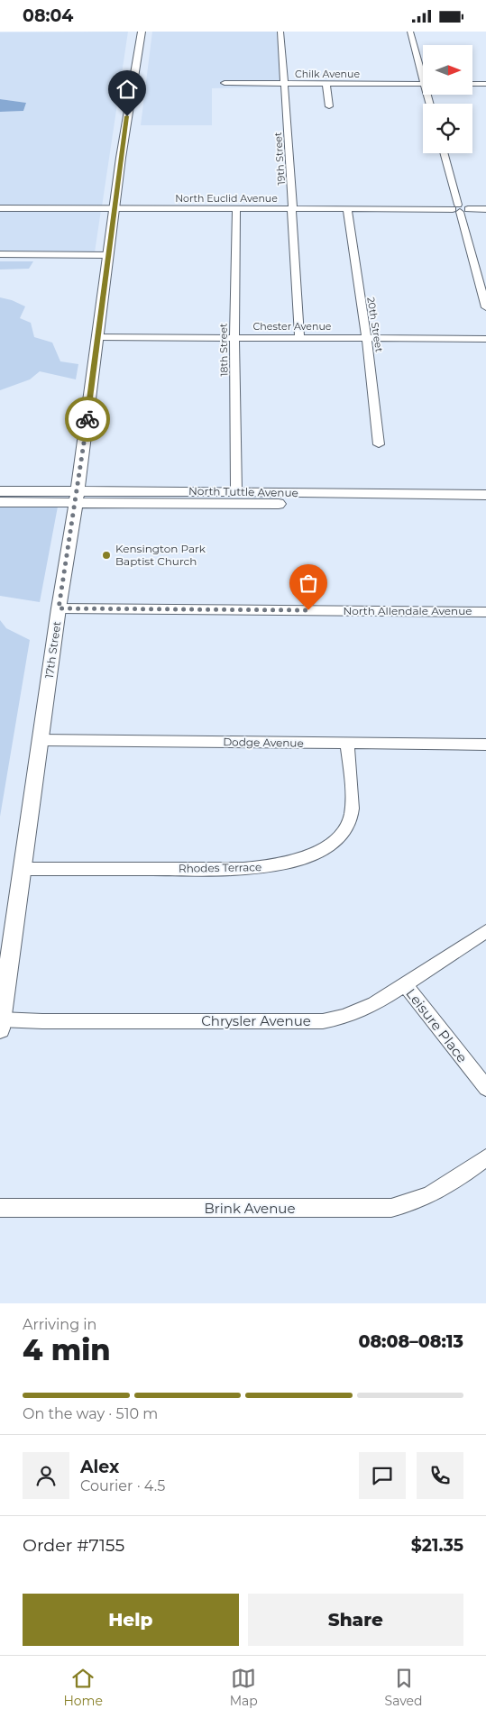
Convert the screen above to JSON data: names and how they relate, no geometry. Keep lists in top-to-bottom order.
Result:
{
  "streets": {
    "main road": ["North Tuttle Avenue", "17th Street"],
    "street": [
      "Chilk Avenue",
      "19th Street",
      "North Euclid Avenue",
      "20th Street",
      "Chester Avenue",
      "18th Street",
      "North Allendale Avenue",
      "Dodge Avenue",
      "Rhodes Terrace",
      "Chrysler Avenue",
      "Leisure Place",
      "Brink Avenue"
    ]
  },
  "crossings": [
    ["Chilk Avenue", "19th Street"],
    ["19th Street", "North Euclid Avenue"],
    ["19th Street", "Chester Avenue"],
    ["North Euclid Avenue", "20th Street"],
    ["North Euclid Avenue", "18th Street"],
    ["North Euclid Avenue", "17th Street"],
    ["20th Street", "Chester Avenue"],
    ["Chester Avenue", "18th Street"],
    ["Chester Avenue", "17th Street"],
    ["18th Street", "North Tuttle Avenue"],
    ["North Tuttle Avenue", "17th Street"],
    ["North Allendale Avenue", "17th Street"],
    ["17th Street", "Dodge Avenue"],
    ["17th Street", "Rhodes Terrace"],
    ["17th Street", "Chrysler Avenue"],
    ["Dodge Avenue", "Rhodes Terrace"],
    ["Chrysler Avenue", "Leisure Place"]
  ],
  "places": ["Kensington Park Baptist Church"],
  "north": "right",
  "page": {
    "status": "08:04",
    "heading": ["4 min", "Arriving in", "08:08–08:13"],
    "panel": [
      "Alex",
      "Courier · 4.5",
      "Order #7155",
      "$21.35"
    ],
    "bar": "On the way · 510 m",
    "buttons": ["Help", "Share"],
    "tabs": ["Home", "Map", "Saved"]
  }
}
